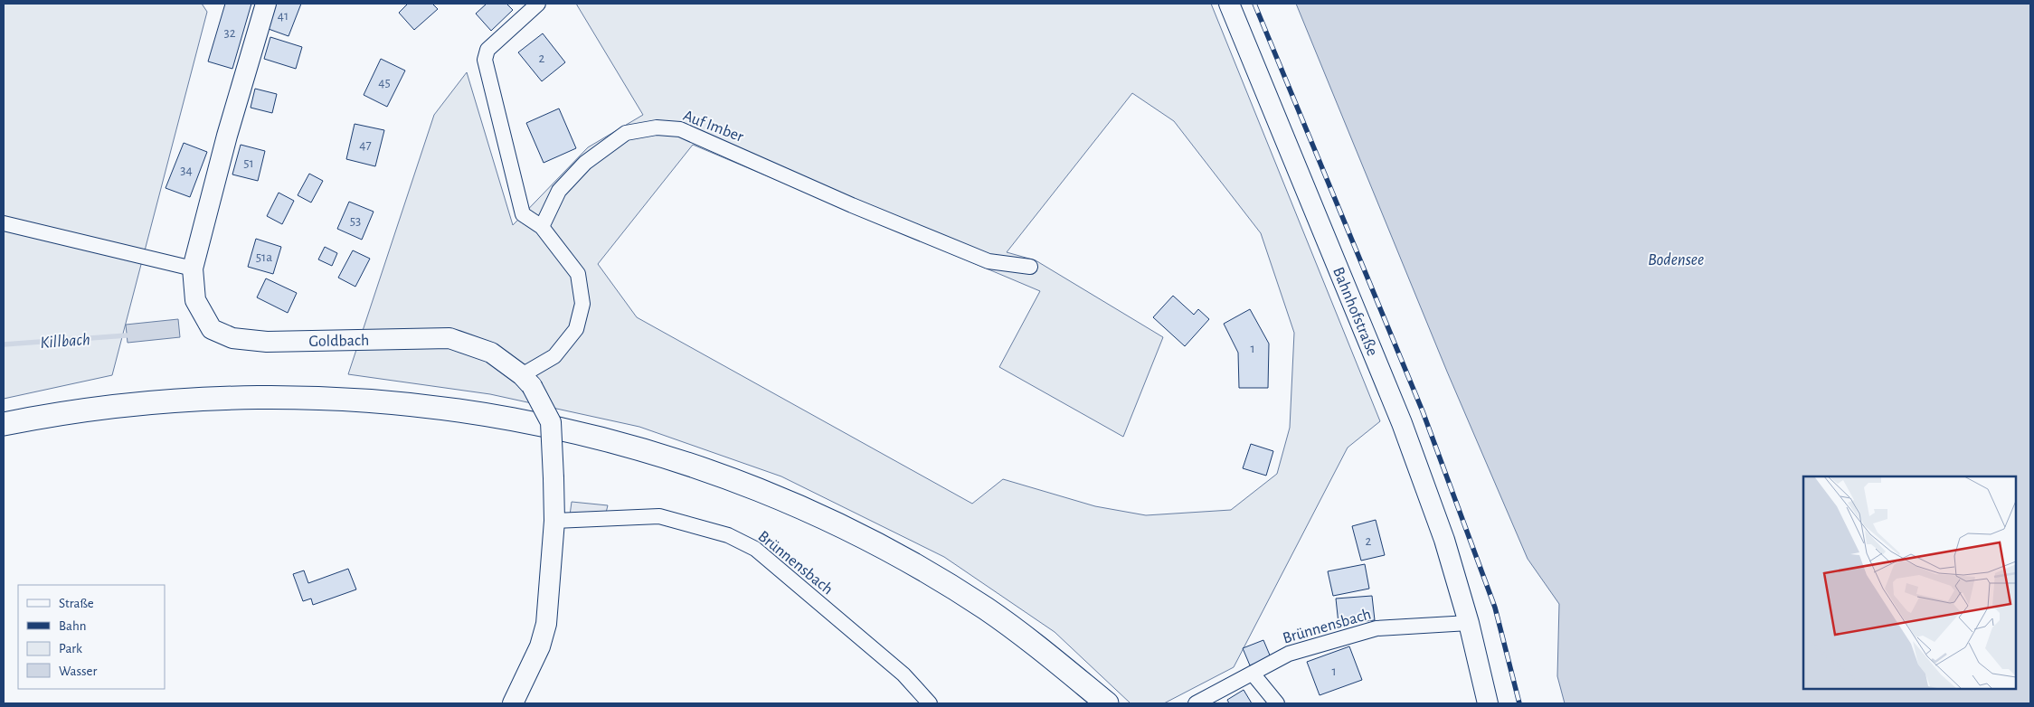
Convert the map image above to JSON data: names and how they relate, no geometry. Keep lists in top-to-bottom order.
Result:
{
  "streets": {
    "street": [
      "Auf Imber",
      "Bahnhofstraße",
      "Goldbach",
      "Brünnensbach"
    ]
  },
  "crossings": [
    ["Bahnhofstraße", "Brünnensbach"]
  ],
  "water": ["Bodensee", "Killbach"],
  "house_numbers": [
    "41",
    "32",
    "2",
    "45",
    "47",
    "51",
    "34",
    "53",
    "51a",
    "1",
    "2",
    "1"
  ],
  "legend": [
    "Straße",
    "Bahn",
    "Park",
    "Wasser"
  ]
}
